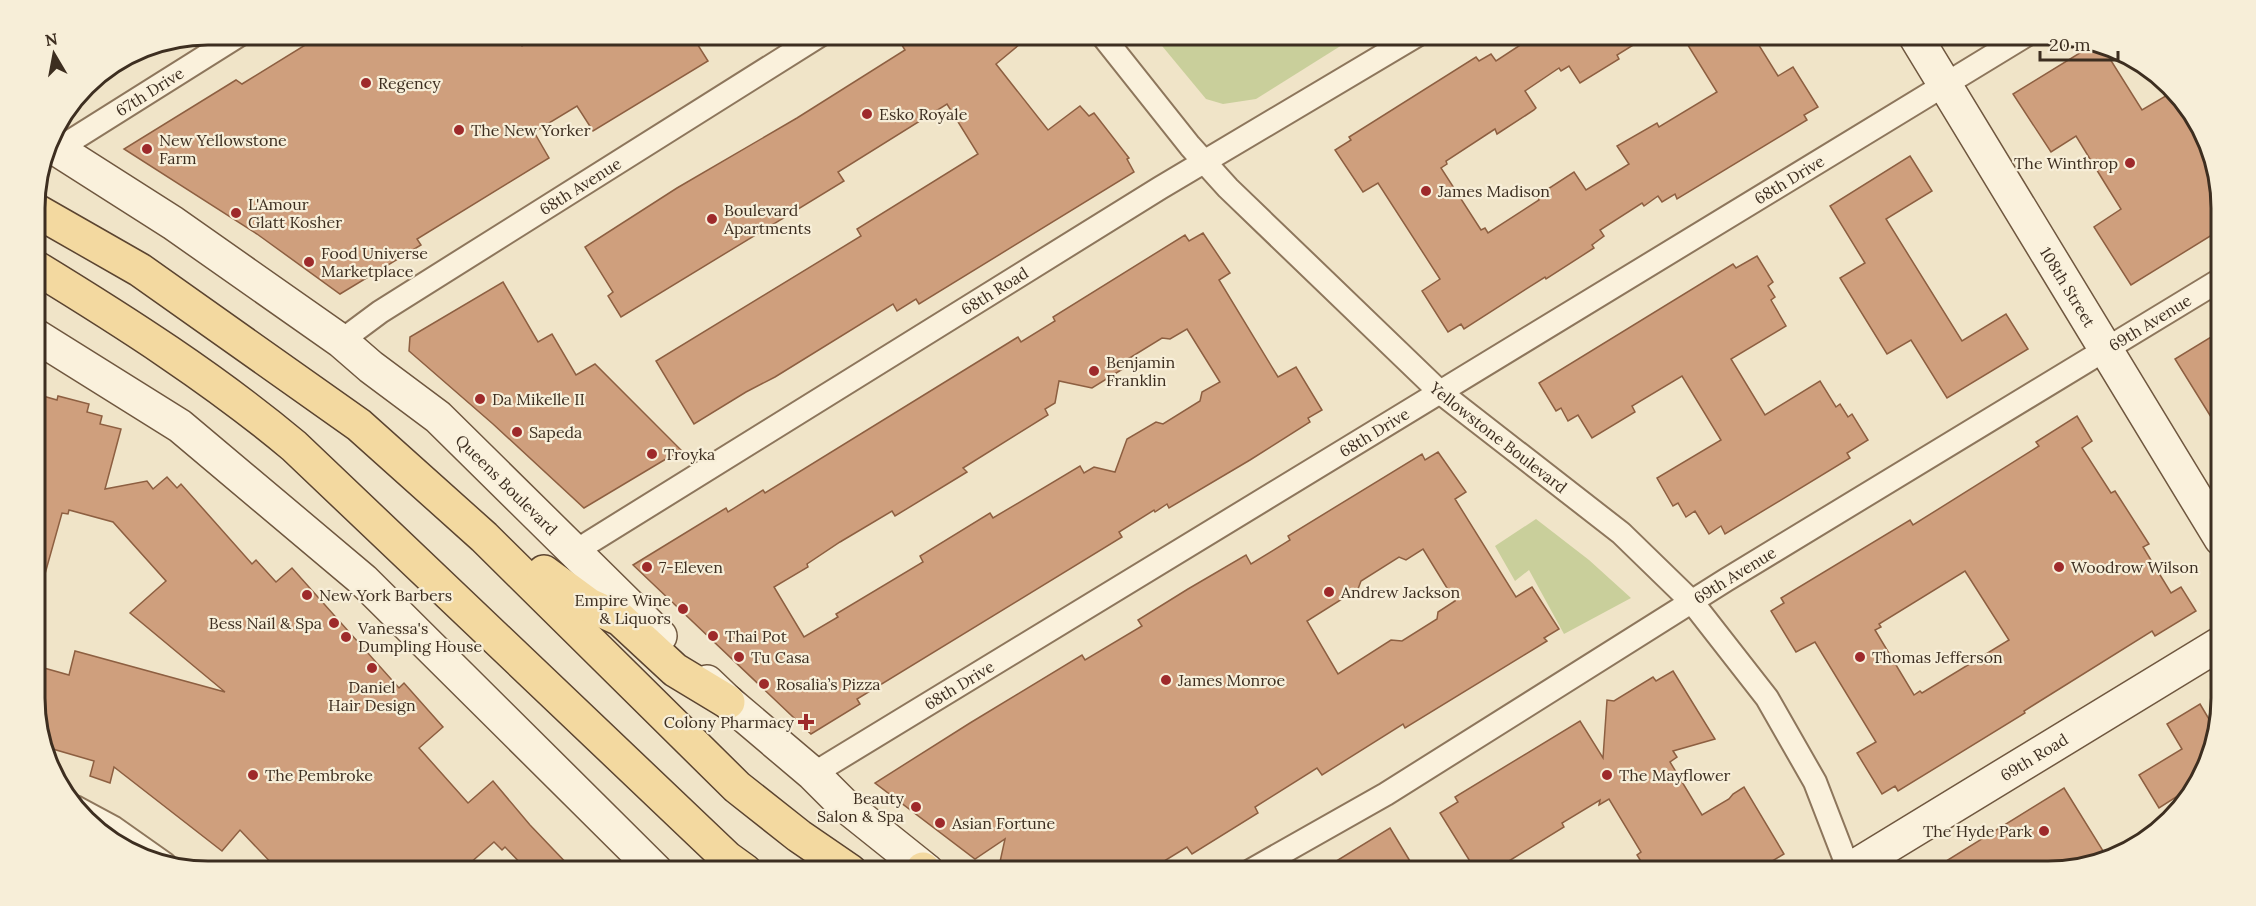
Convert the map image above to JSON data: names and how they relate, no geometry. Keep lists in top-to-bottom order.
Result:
{
  "streets": {
    "street": [
      "67th Drive",
      "68th Drive",
      "68th Avenue",
      "108th Street",
      "68th Road",
      "69th Avenue",
      "Yellowstone Boulevard",
      "Queens Boulevard",
      "69th Road"
    ]
  },
  "crossings": [
    ["68th Drive", "108th Street"],
    ["68th Drive", "Yellowstone Boulevard"],
    ["68th Drive", "Queens Boulevard"],
    ["68th Avenue", "Queens Boulevard"],
    ["108th Street", "69th Avenue"],
    ["68th Road", "Yellowstone Boulevard"],
    ["68th Road", "Queens Boulevard"],
    ["69th Avenue", "Yellowstone Boulevard"]
  ],
  "places": {
    "other": [
      "Regency",
      "Esko Royale",
      "The New Yorker",
      "New Yellowstone Farm",
      "The Winthrop",
      "James Madison",
      "L'Amour Glatt Kosher",
      "Boulevard Apartments",
      "Food Universe Marketplace",
      "Benjamin Franklin",
      "Da Mikelle II",
      "Sapeda",
      "Troyka",
      "7-Eleven",
      "Woodrow Wilson",
      "Andrew Jackson",
      "New York Barbers",
      "Empire Wine & Liquors",
      "Bess Nail & Spa",
      "Thai Pot",
      "Vanessa's Dumpling House",
      "Tu Casa",
      "Thomas Jefferson",
      "Daniel Hair Design",
      "James Monroe",
      "Rosalia’s Pizza",
      "The Pembroke",
      "The Mayflower",
      "Beauty Salon & Spa",
      "Asian Fortune",
      "The Hyde Park"
    ],
    "health": ["Colony Pharmacy"]
  },
  "scale_bar": "20 m",
  "north": "top"
}
